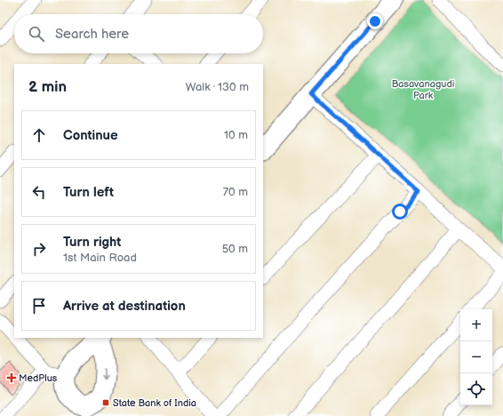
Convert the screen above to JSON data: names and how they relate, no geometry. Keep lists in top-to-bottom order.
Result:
{
  "parks": ["Basavanagudi Park"],
  "places": {
    "health": ["MedPlus"],
    "transit": ["State Bank of India"]
  },
  "page": {
    "search": "Search here",
    "heading": ["2 min", "Walk · 130 m"],
    "list": [
      ["Continue", "10 m"],
      ["Turn left", "70 m"],
      ["Turn right", "1st Main Road", "50 m"],
      "Arrive at destination"
    ],
    "map_buttons": ["+", "−"]
  }
}
